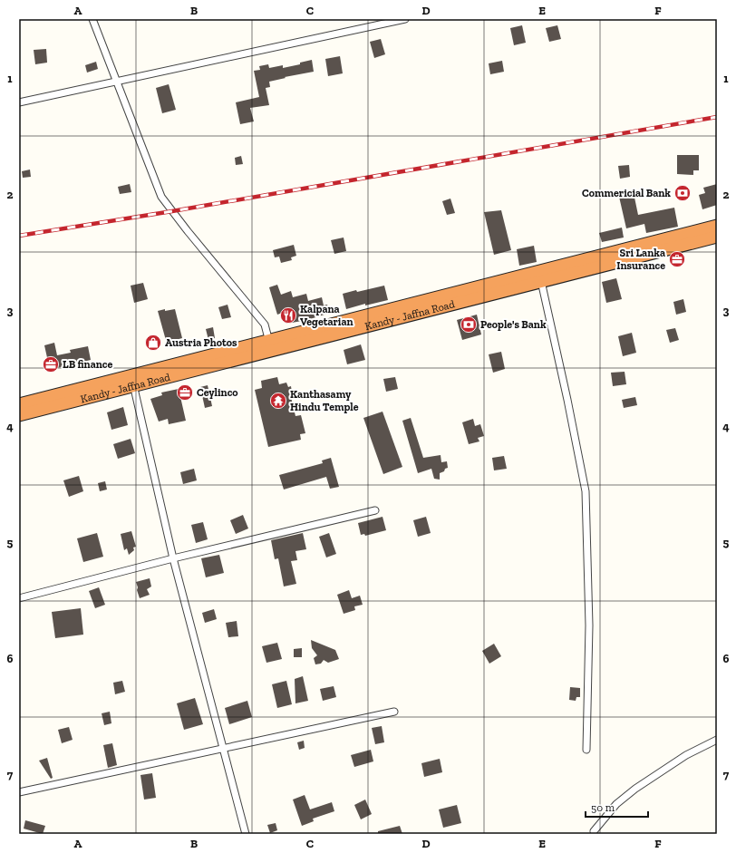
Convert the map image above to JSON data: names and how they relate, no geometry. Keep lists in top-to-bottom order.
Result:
{
  "streets": {
    "highway": ["Kandy - Jaffna Road"]
  },
  "places": {
    "bank": ["Commericial Bank", "People's Bank"],
    "office": ["Sri Lanka Insurance", "LB finance", "Ceylinco"],
    "restaurant": ["Kalpana Vegetarian"],
    "shop": ["Austria Photos"],
    "temple": ["Kanthasamy Hindu Temple"]
  },
  "scale_bar": "50 m",
  "grid": {
    "columns": [
      "A",
      "B",
      "C",
      "D",
      "E",
      "F"
    ],
    "rows": [
      "1",
      "2",
      "3",
      "4",
      "5",
      "6",
      "7"
    ]
  }
}
